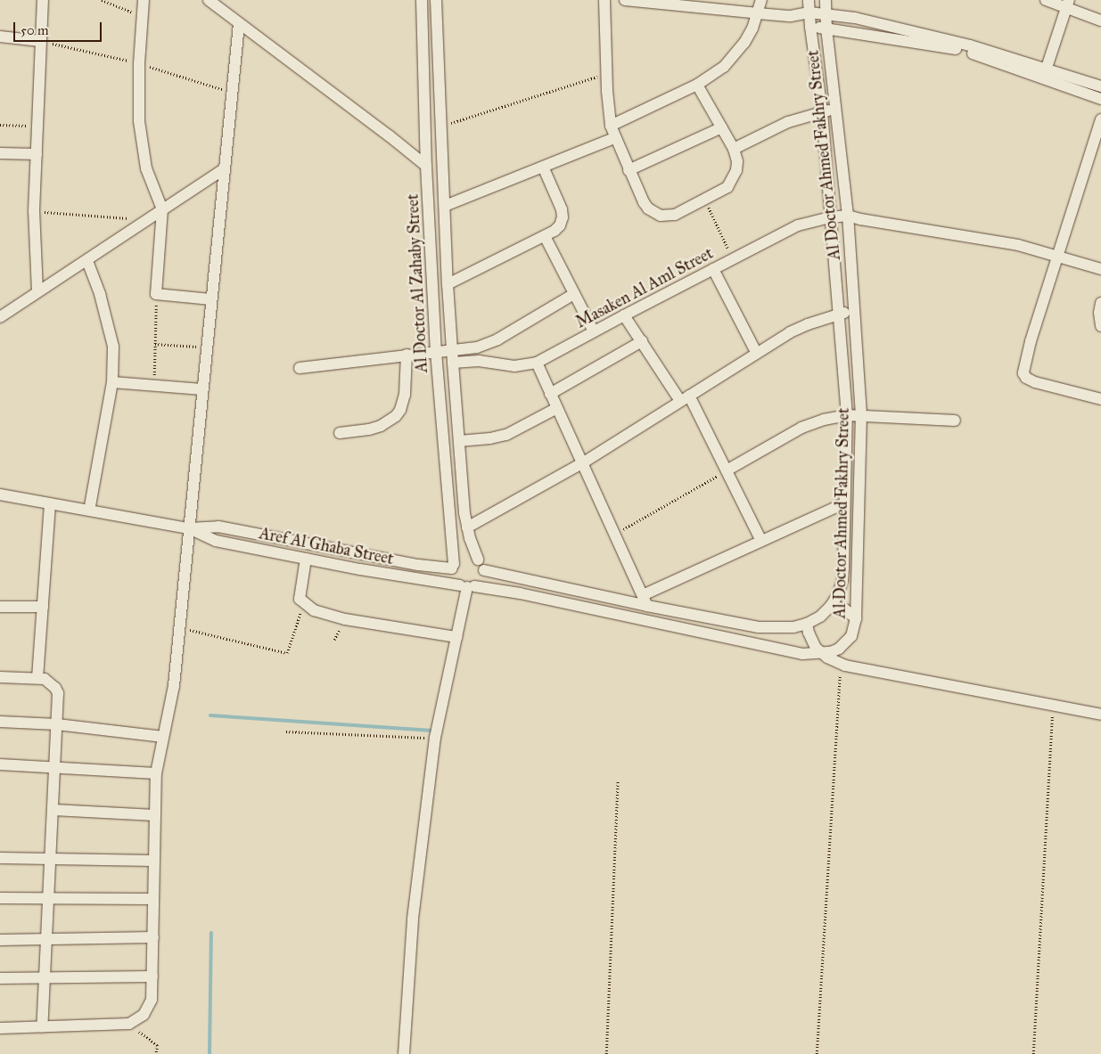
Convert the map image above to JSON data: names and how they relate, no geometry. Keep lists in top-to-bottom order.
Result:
{
  "streets": {
    "street": [
      "Al Doctor Ahmed Fakhry Street",
      "Al Doctor Al Zahaby Street",
      "Masaken Al Aml Street",
      "Aref Al Ghaba Street"
    ]
  },
  "crossings": [
    ["Al Doctor Ahmed Fakhry Street", "Al Doctor Al Zahaby Street"],
    ["Al Doctor Ahmed Fakhry Street", "Masaken Al Aml Street"],
    ["Al Doctor Ahmed Fakhry Street", "Aref Al Ghaba Street"],
    ["Al Doctor Al Zahaby Street", "Masaken Al Aml Street"],
    ["Al Doctor Al Zahaby Street", "Aref Al Ghaba Street"]
  ],
  "scale_bar": "50 m"
}
